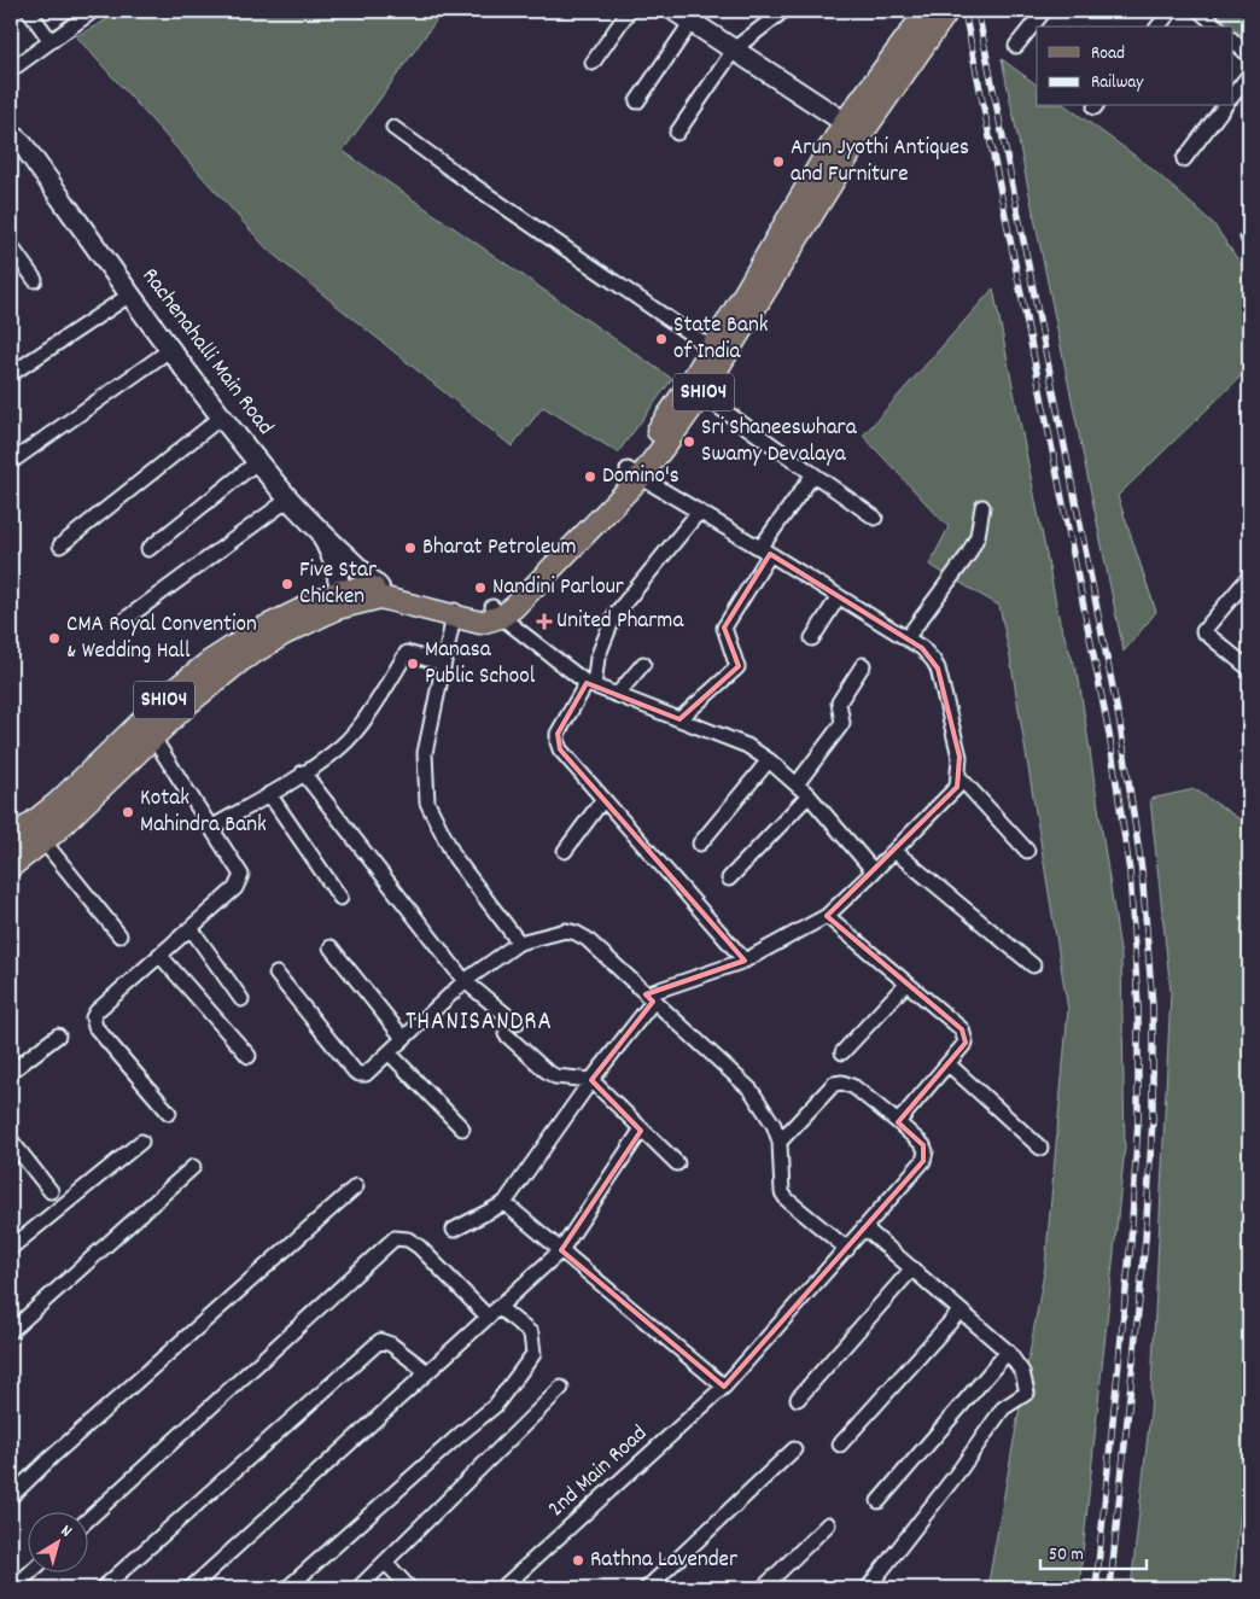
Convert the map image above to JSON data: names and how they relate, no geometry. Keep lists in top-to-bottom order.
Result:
{
  "streets": {
    "main road": ["SH104"],
    "street": ["Rachenahalli Main Road", "2nd Main Road"]
  },
  "crossings": [
    ["Rachenahalli Main Road", "SH104"]
  ],
  "districts": ["THANISANDRA"],
  "places": {
    "other": [
      "Arun Jyothi Antiques and Furniture",
      "State Bank of India",
      "Sri Shaneeswhara Swamy Devalaya",
      "Domino's",
      "Bharat Petroleum",
      "Five Star Chicken",
      "Nandini Parlour",
      "CMA Royal Convention & Wedding Hall",
      "Manasa Public School",
      "Kotak Mahindra Bank",
      "Rathna Lavender"
    ],
    "health": ["United Pharma"]
  },
  "legend": ["Road", "Railway"],
  "scale_bar": "50 m",
  "north": "top right"
}
